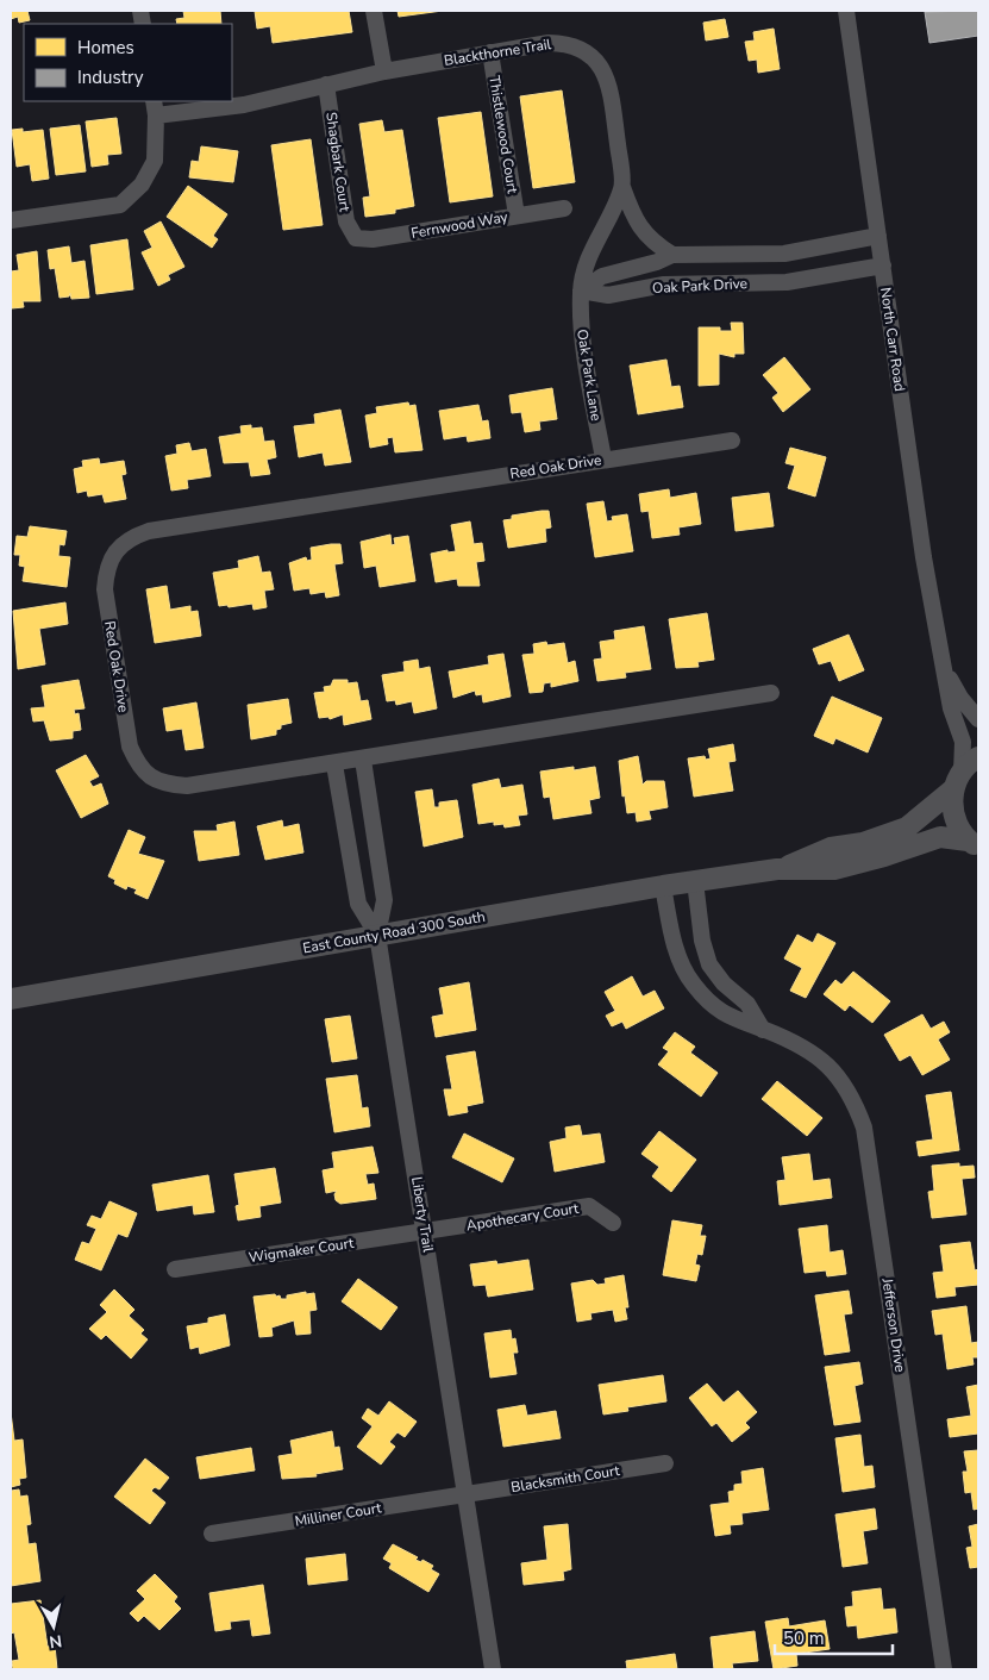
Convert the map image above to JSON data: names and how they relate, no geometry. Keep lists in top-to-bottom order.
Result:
{
  "streets": {
    "street": [
      "Blackthorne Trail",
      "Thistlewood Court",
      "Shagbark Court",
      "Fernwood Way",
      "Oak Park Drive",
      "North Carr Road",
      "Oak Park Lane",
      "Red Oak Drive",
      "East County Road 300 South",
      "Liberty Trail",
      "Apothecary Court",
      "Wigmaker Court",
      "Jefferson Drive",
      "Blacksmith Court",
      "Milliner Court"
    ]
  },
  "crossings": [
    ["Blackthorne Trail", "Thistlewood Court"],
    ["Blackthorne Trail", "Shagbark Court"],
    ["Thistlewood Court", "Fernwood Way"],
    ["Shagbark Court", "Fernwood Way"],
    ["Oak Park Drive", "North Carr Road"],
    ["Oak Park Drive", "Oak Park Lane"],
    ["North Carr Road", "East County Road 300 South"],
    ["Oak Park Lane", "Red Oak Drive"],
    ["Red Oak Drive", "Liberty Trail"],
    ["East County Road 300 South", "Liberty Trail"],
    ["East County Road 300 South", "Jefferson Drive"],
    ["Liberty Trail", "Apothecary Court"],
    ["Liberty Trail", "Wigmaker Court"],
    ["Liberty Trail", "Blacksmith Court"],
    ["Liberty Trail", "Milliner Court"],
    ["Apothecary Court", "Wigmaker Court"],
    ["Blacksmith Court", "Milliner Court"]
  ],
  "legend": ["Homes", "Industry"],
  "scale_bar": "50 m",
  "north": "bottom"
}
